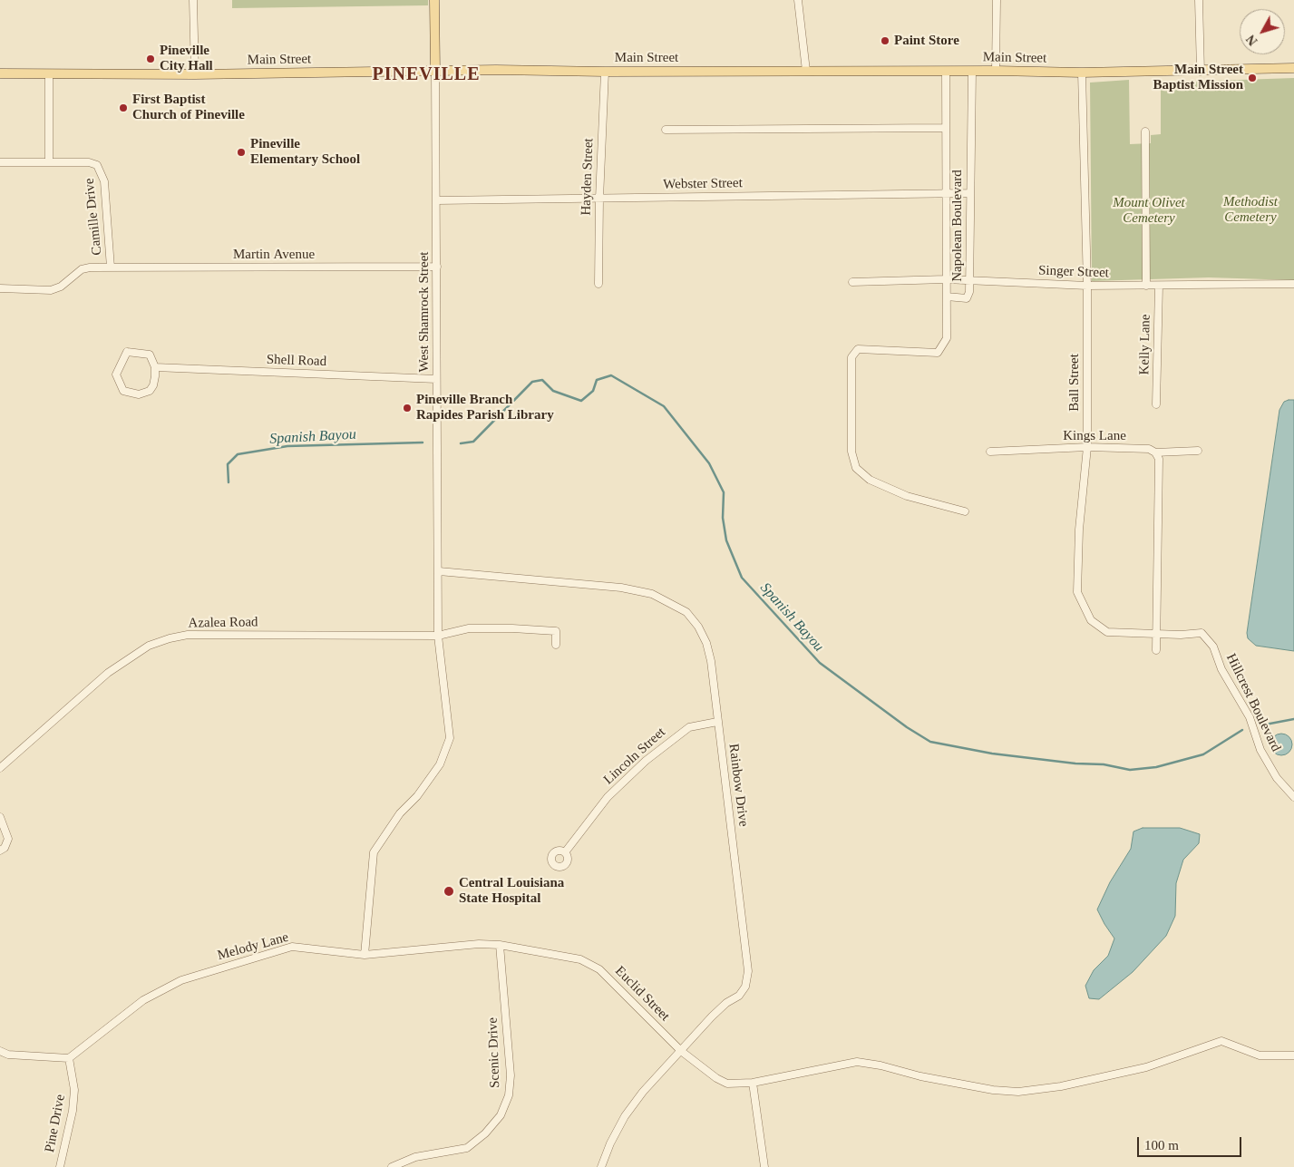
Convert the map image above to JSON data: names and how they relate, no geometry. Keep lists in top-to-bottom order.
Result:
{
  "streets": {
    "main road": ["Main Street"],
    "street": [
      "Hayden Street",
      "Webster Street",
      "Camille Drive",
      "Napolean Boulevard",
      "Martin Avenue",
      "Singer Street",
      "West Shamrock Street",
      "Kelly Lane",
      "Shell Road",
      "Ball Street",
      "Kings Lane",
      "Azalea Road",
      "Hillcrest Boulevard",
      "Lincoln Street",
      "Rainbow Drive",
      "Melody Lane",
      "Euclid Street",
      "Scenic Drive",
      "Pine Drive"
    ]
  },
  "crossings": [
    ["Main Street", "Hayden Street"],
    ["Main Street", "Napolean Boulevard"],
    ["Main Street", "West Shamrock Street"],
    ["Main Street", "Ball Street"],
    ["Hayden Street", "Webster Street"],
    ["Webster Street", "Napolean Boulevard"],
    ["Webster Street", "West Shamrock Street"],
    ["Camille Drive", "Martin Avenue"],
    ["Napolean Boulevard", "Singer Street"],
    ["Martin Avenue", "West Shamrock Street"],
    ["Singer Street", "Kelly Lane"],
    ["Singer Street", "Ball Street"],
    ["West Shamrock Street", "Shell Road"],
    ["West Shamrock Street", "Azalea Road"],
    ["West Shamrock Street", "Rainbow Drive"],
    ["West Shamrock Street", "Melody Lane"],
    ["Ball Street", "Kings Lane"],
    ["Ball Street", "Hillcrest Boulevard"],
    ["Lincoln Street", "Rainbow Drive"],
    ["Rainbow Drive", "Euclid Street"],
    ["Melody Lane", "Euclid Street"],
    ["Melody Lane", "Scenic Drive"],
    ["Melody Lane", "Pine Drive"],
    ["Euclid Street", "Scenic Drive"]
  ],
  "districts": ["PINEVILLE"],
  "water": ["Spanish Bayou"],
  "parks": ["Methodist Cemetery", "Mount Olivet Cemetery"],
  "places": [
    "Paint Store",
    "Pineville City Hall",
    "Main Street Baptist Mission",
    "First Baptist Church of Pineville",
    "Pineville Elementary School",
    "Pineville Branch Rapides Parish Library",
    "Central Louisiana State Hospital"
  ],
  "scale_bar": "100 m",
  "north": "bottom left"
}
